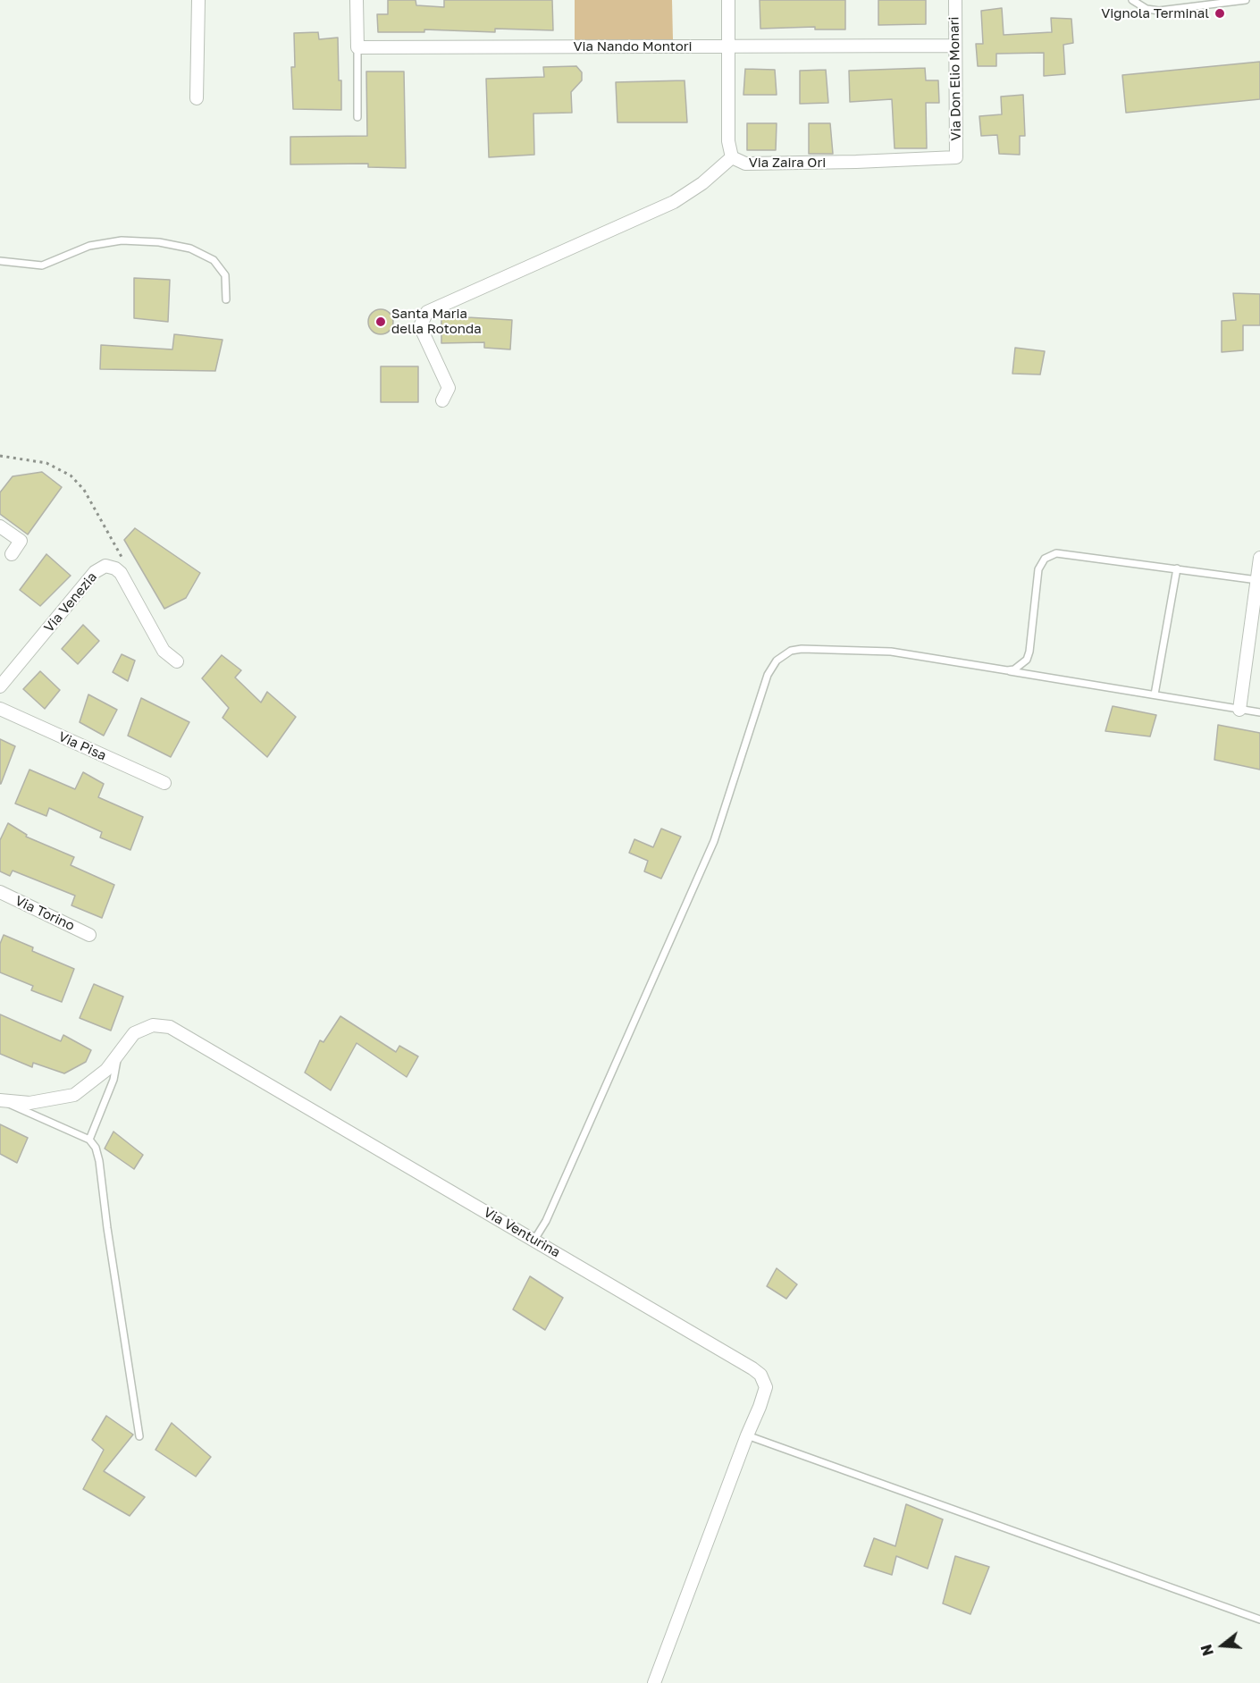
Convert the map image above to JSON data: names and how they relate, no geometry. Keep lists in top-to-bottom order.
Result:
{
  "streets": {
    "street": [
      "Via Nando Montori",
      "Via Don Elio Monari",
      "Via Zaira Ori",
      "Via Venezia",
      "Via Pisa",
      "Via Torino",
      "Via Venturina"
    ]
  },
  "crossings": [
    ["Via Nando Montori", "Via Don Elio Monari"],
    ["Via Nando Montori", "Via Zaira Ori"],
    ["Via Don Elio Monari", "Via Zaira Ori"]
  ],
  "places": ["Vignola Terminal", "Santa Maria della Rotonda"],
  "north": "left"
}
